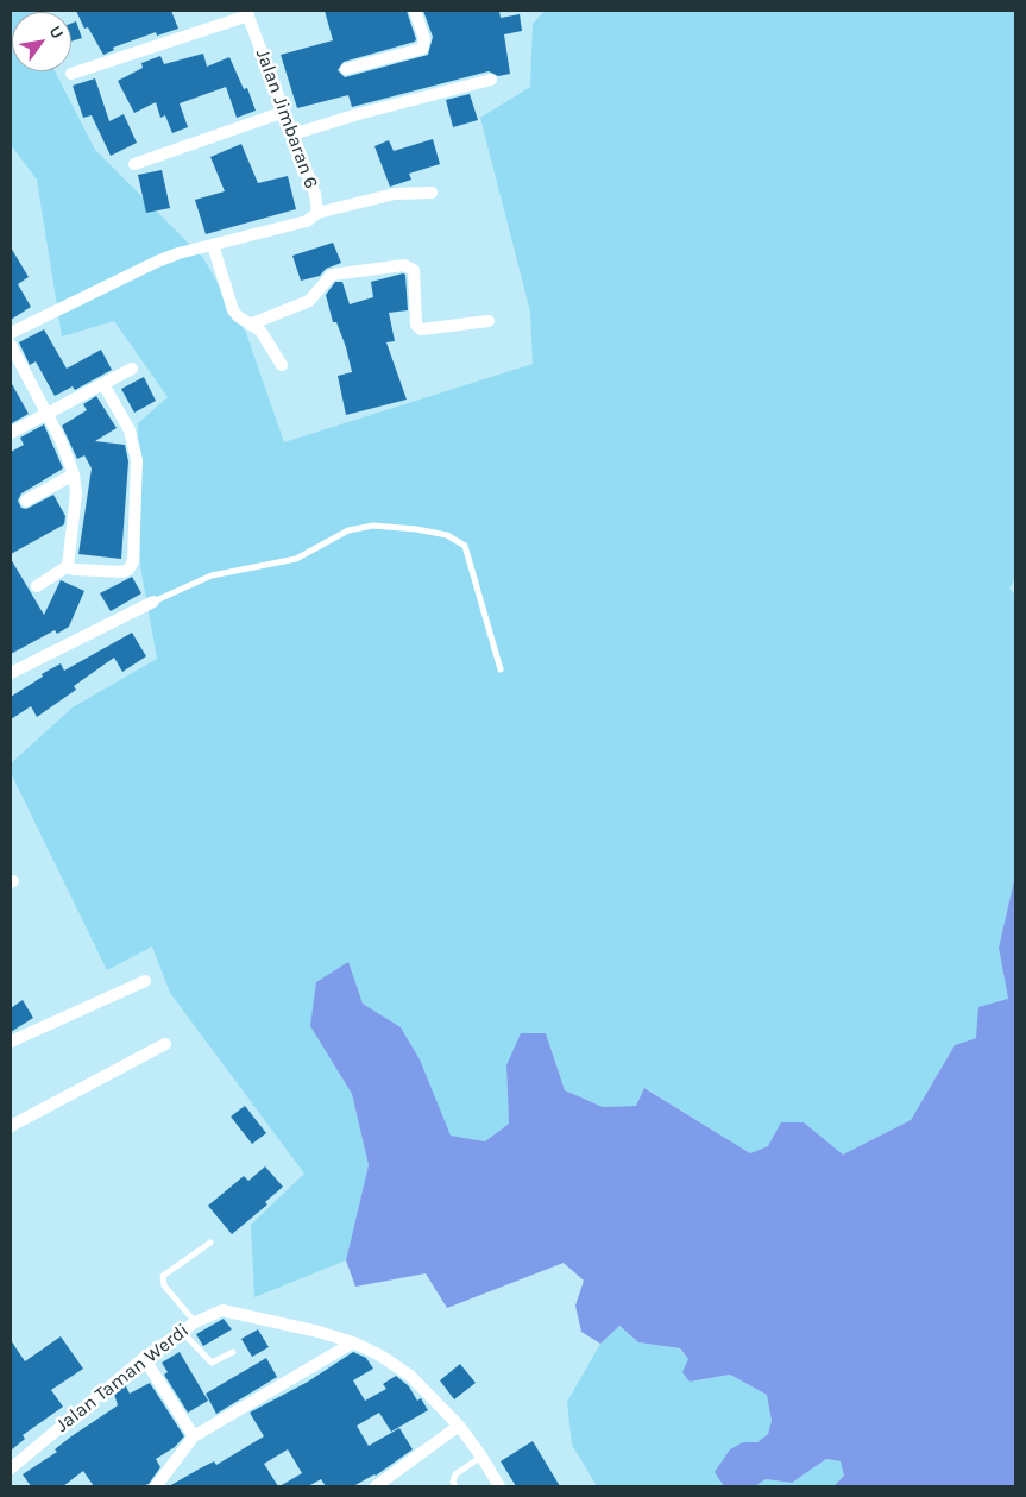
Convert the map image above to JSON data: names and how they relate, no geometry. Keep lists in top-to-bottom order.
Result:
{
  "streets": {
    "street": ["Jalan Jimbaran 6", "Jalan Taman Werdi"]
  },
  "north": "top right"
}
